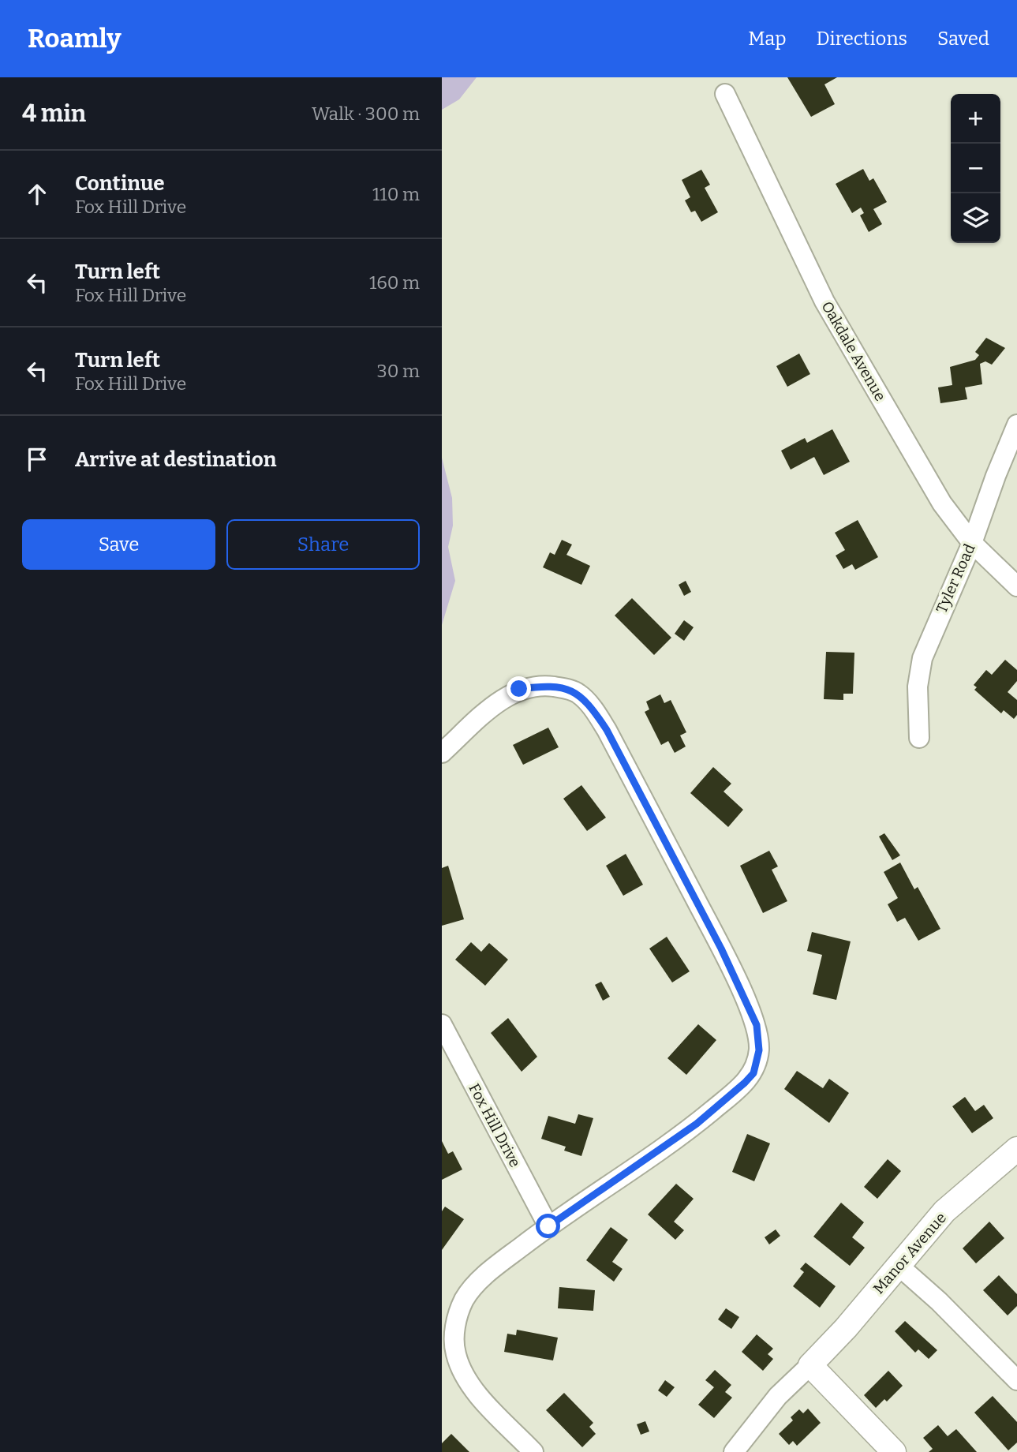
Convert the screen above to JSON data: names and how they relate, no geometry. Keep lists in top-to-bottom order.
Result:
{
  "streets": {
    "street": [
      "Oakdale Avenue",
      "Tyler Road",
      "Fox Hill Drive",
      "Manor Avenue"
    ]
  },
  "crossings": [
    ["Oakdale Avenue", "Tyler Road"]
  ],
  "page": {
    "header": "Roamly",
    "nav": ["Map", "Directions", "Saved"],
    "heading": ["4 min", "Walk · 300 m"],
    "map_buttons": ["+", "−"],
    "list": [
      ["Continue", "Fox Hill Drive", "110 m"],
      ["Turn left", "Fox Hill Drive", "160 m"],
      ["Turn left", "Fox Hill Drive", "30 m"],
      "Arrive at destination"
    ],
    "buttons": ["Save", "Share"]
  }
}
